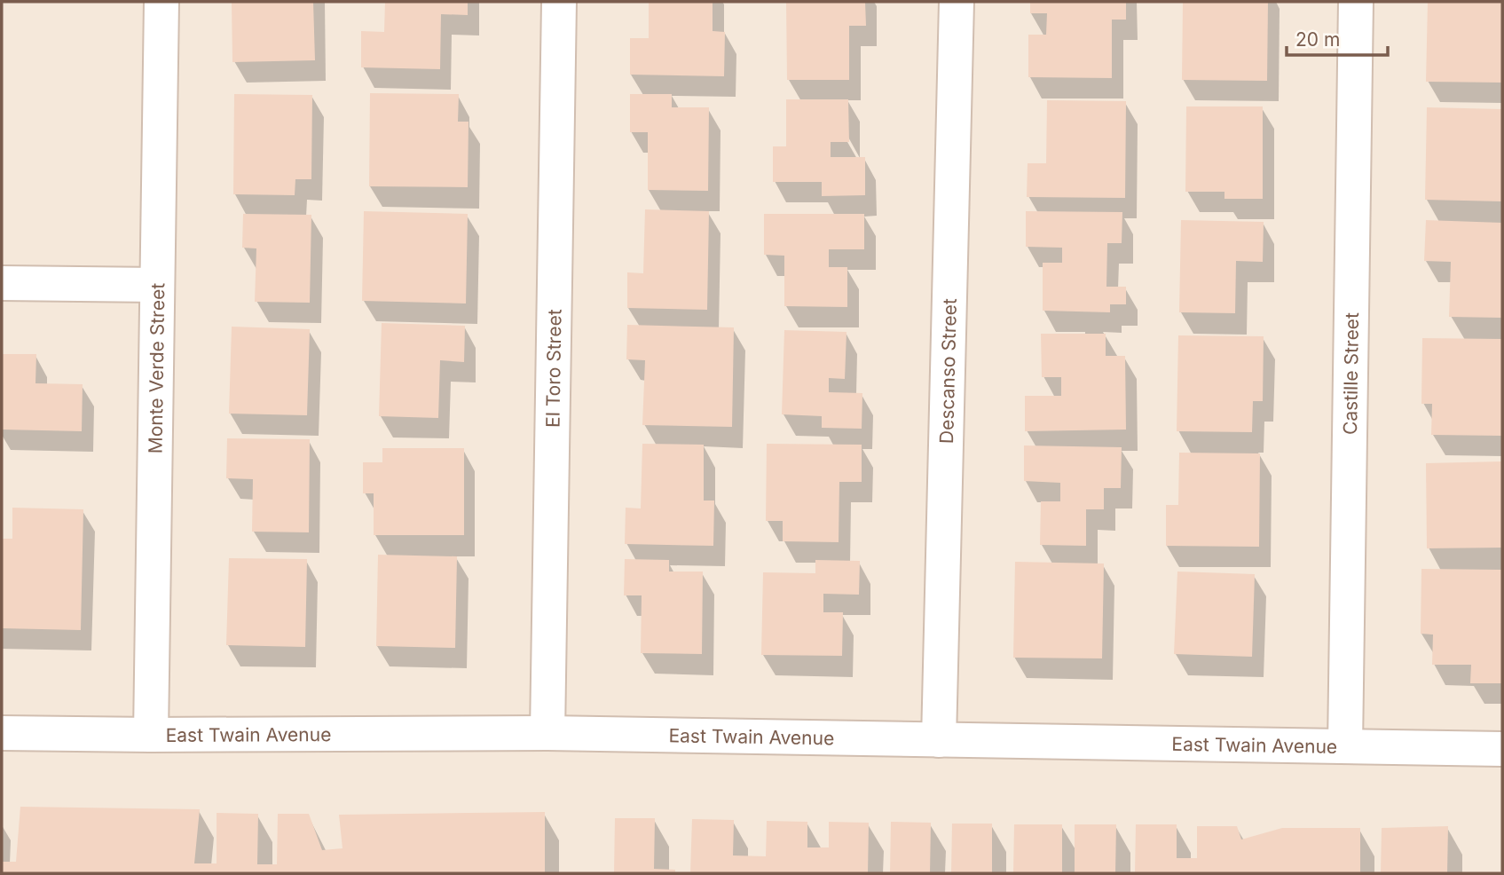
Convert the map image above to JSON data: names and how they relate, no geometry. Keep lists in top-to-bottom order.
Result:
{
  "streets": {
    "street": [
      "El Toro Street",
      "Monte Verde Street",
      "Descanso Street",
      "Castille Street",
      "East Twain Avenue"
    ]
  },
  "crossings": [
    ["El Toro Street", "East Twain Avenue"],
    ["Monte Verde Street", "East Twain Avenue"],
    ["Descanso Street", "East Twain Avenue"],
    ["Castille Street", "East Twain Avenue"]
  ],
  "scale_bar": "20 m"
}
